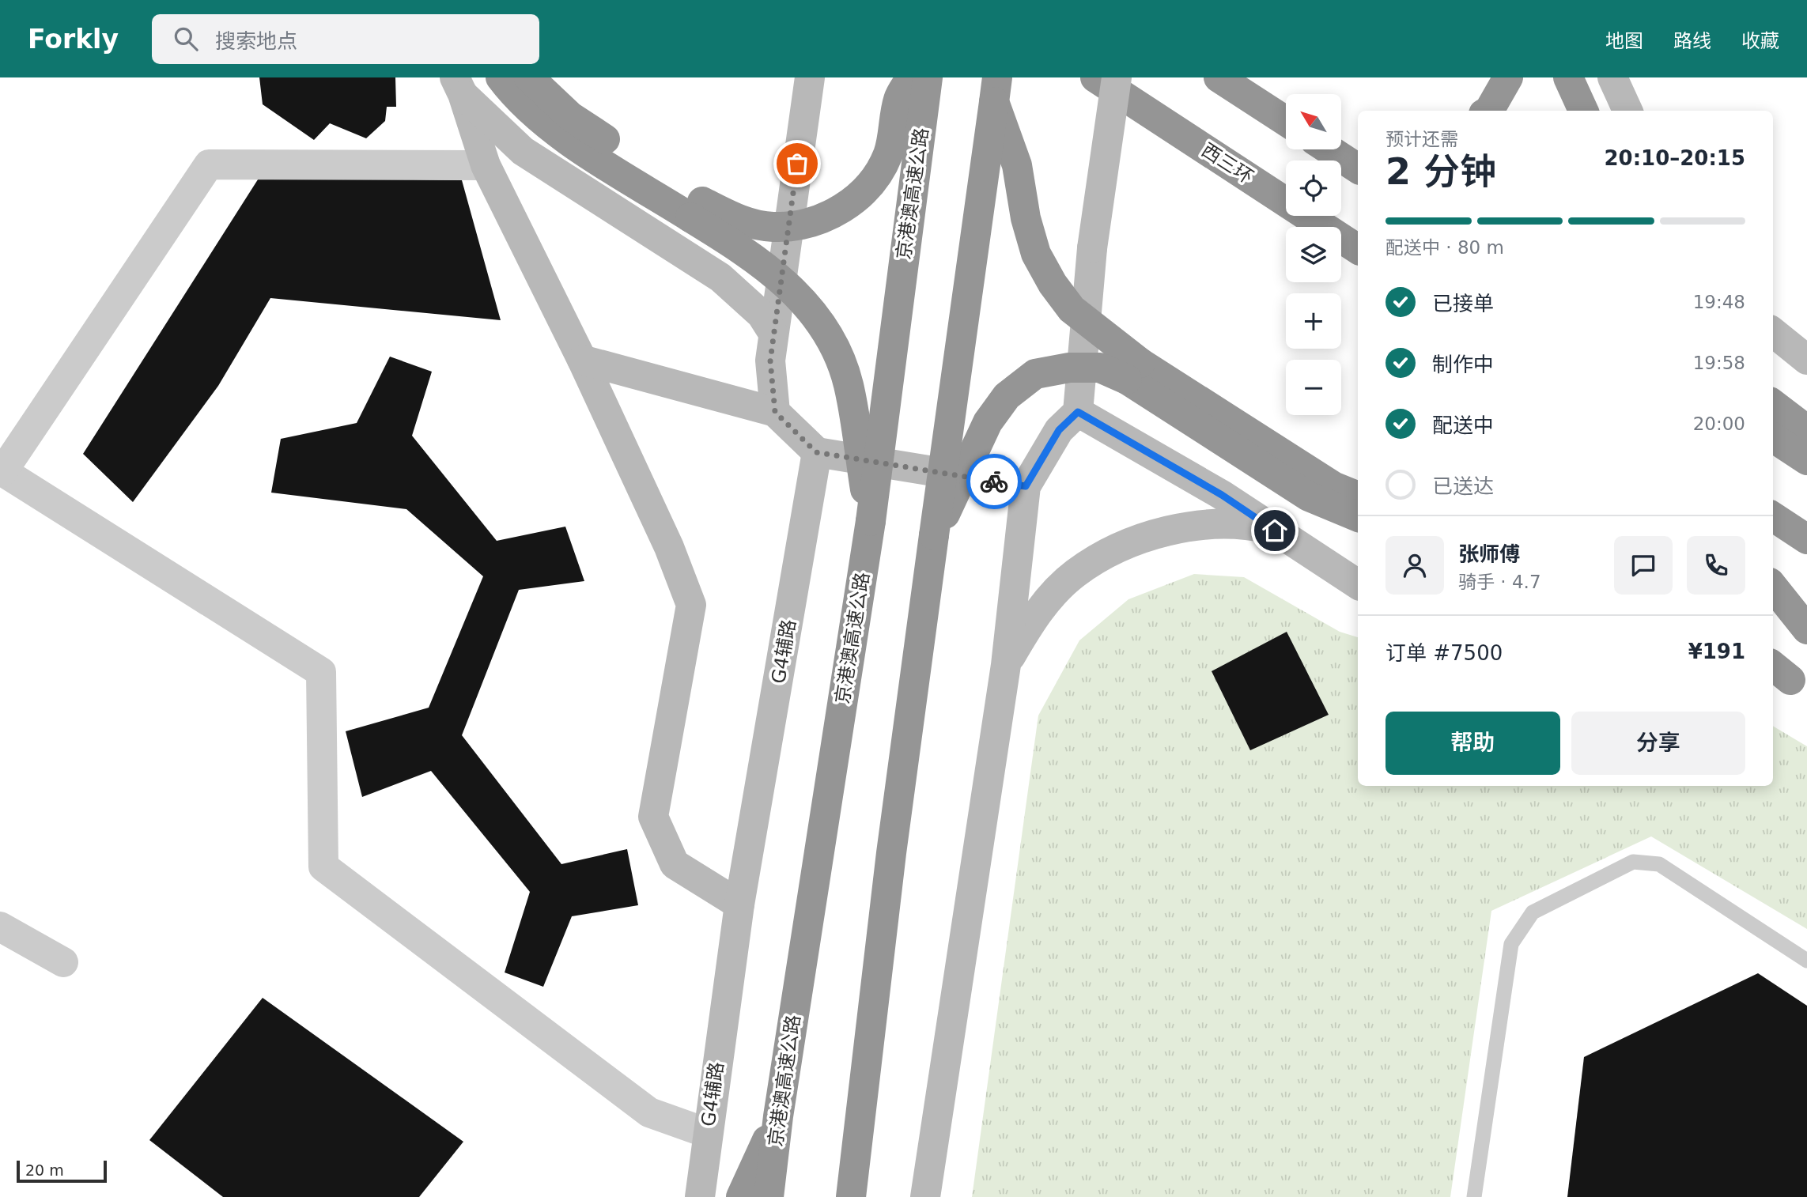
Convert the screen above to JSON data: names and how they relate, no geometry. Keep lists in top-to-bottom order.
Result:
{
  "streets": {
    "highway": ["西三环", "京港澳高速公路"],
    "street": ["G4辅路"]
  },
  "scale_bar": "20 m",
  "north": "top left",
  "page": {
    "header": "Forkly",
    "search": "搜索地点",
    "nav": ["地图", "路线", "收藏"],
    "map_buttons": ["+", "−"],
    "heading": ["2 分钟", "预计还需", "20:10–20:15"],
    "panel": [
      "张师傅",
      "骑手 · 4.7",
      "订单 #7500",
      "¥191"
    ],
    "bar": "配送中 · 80 m",
    "list": [
      ["已接单", "19:48"],
      ["制作中", "19:58"],
      ["配送中", "20:00"],
      "已送达"
    ],
    "buttons": ["帮助", "分享"],
    "scale": "20 m"
  }
}
